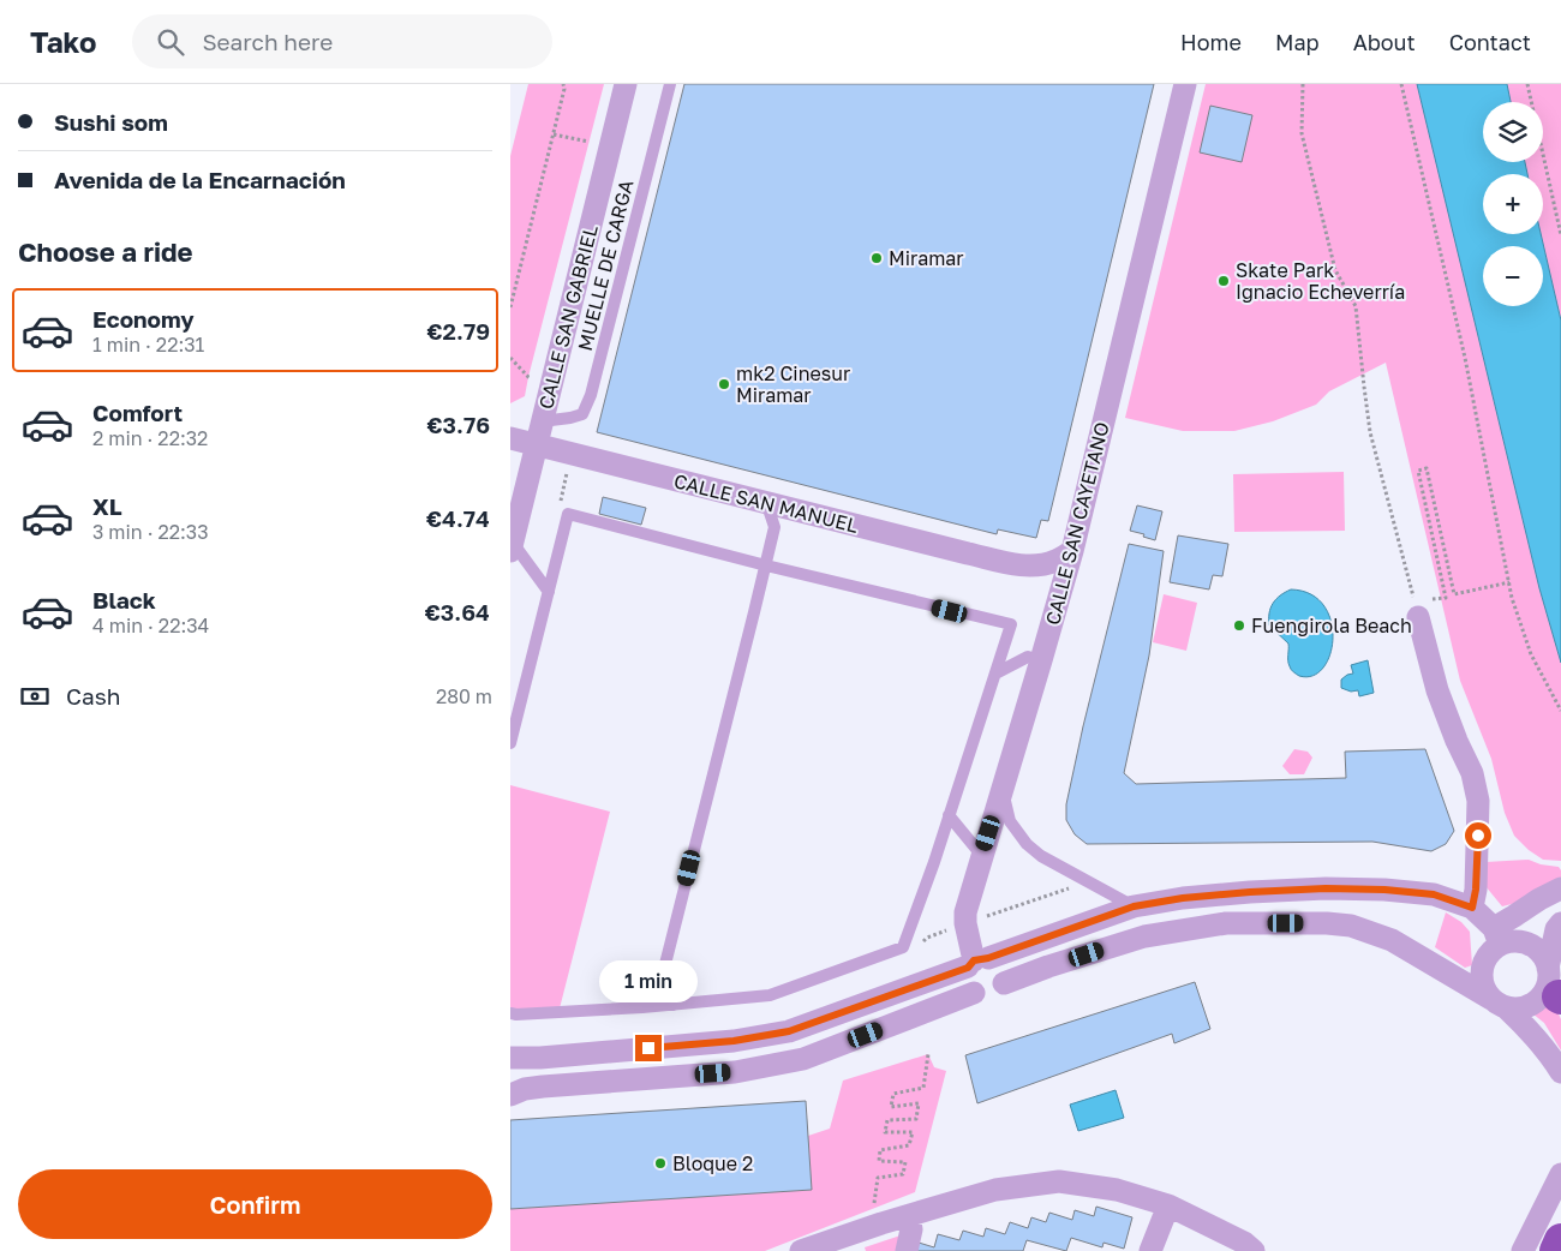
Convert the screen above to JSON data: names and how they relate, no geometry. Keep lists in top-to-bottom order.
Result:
{
  "streets": {
    "street": ["CALLE SAN GABRIEL", "CALLE SAN MANUEL", "CALLE SAN CAYETANO"],
    "lane": ["MUELLE DE CARGA"]
  },
  "crossings": [
    ["MUELLE DE CARGA", "CALLE SAN GABRIEL"],
    ["CALLE SAN GABRIEL", "CALLE SAN MANUEL"],
    ["CALLE SAN MANUEL", "CALLE SAN CAYETANO"]
  ],
  "places": [
    "Miramar",
    "Skate Park Ignacio Echeverría",
    "mk2 Cinesur Miramar",
    "Fuengirola Beach",
    "Bloque 2"
  ],
  "page": {
    "header": "Tako",
    "search": "Search here",
    "nav": [
      "Home",
      "Map",
      "About",
      "Contact"
    ],
    "banner": ["Sushi som", "Avenida de la Encarnación"],
    "map_buttons": ["+", "−"],
    "heading": "Choose a ride",
    "list": [
      {
        "name": "Economy",
        "note": "1 min · 22:31",
        "value": "€2.79"
      },
      {
        "name": "Comfort",
        "note": "2 min · 22:32",
        "value": "€3.76"
      },
      {
        "name": "XL",
        "note": "3 min · 22:33",
        "value": "€4.74"
      },
      {
        "name": "Black",
        "note": "4 min · 22:34",
        "value": "€3.64"
      }
    ],
    "pay": ["Cash", "280 m"],
    "bubble": "1 min",
    "buttons": "Confirm"
  }
}
